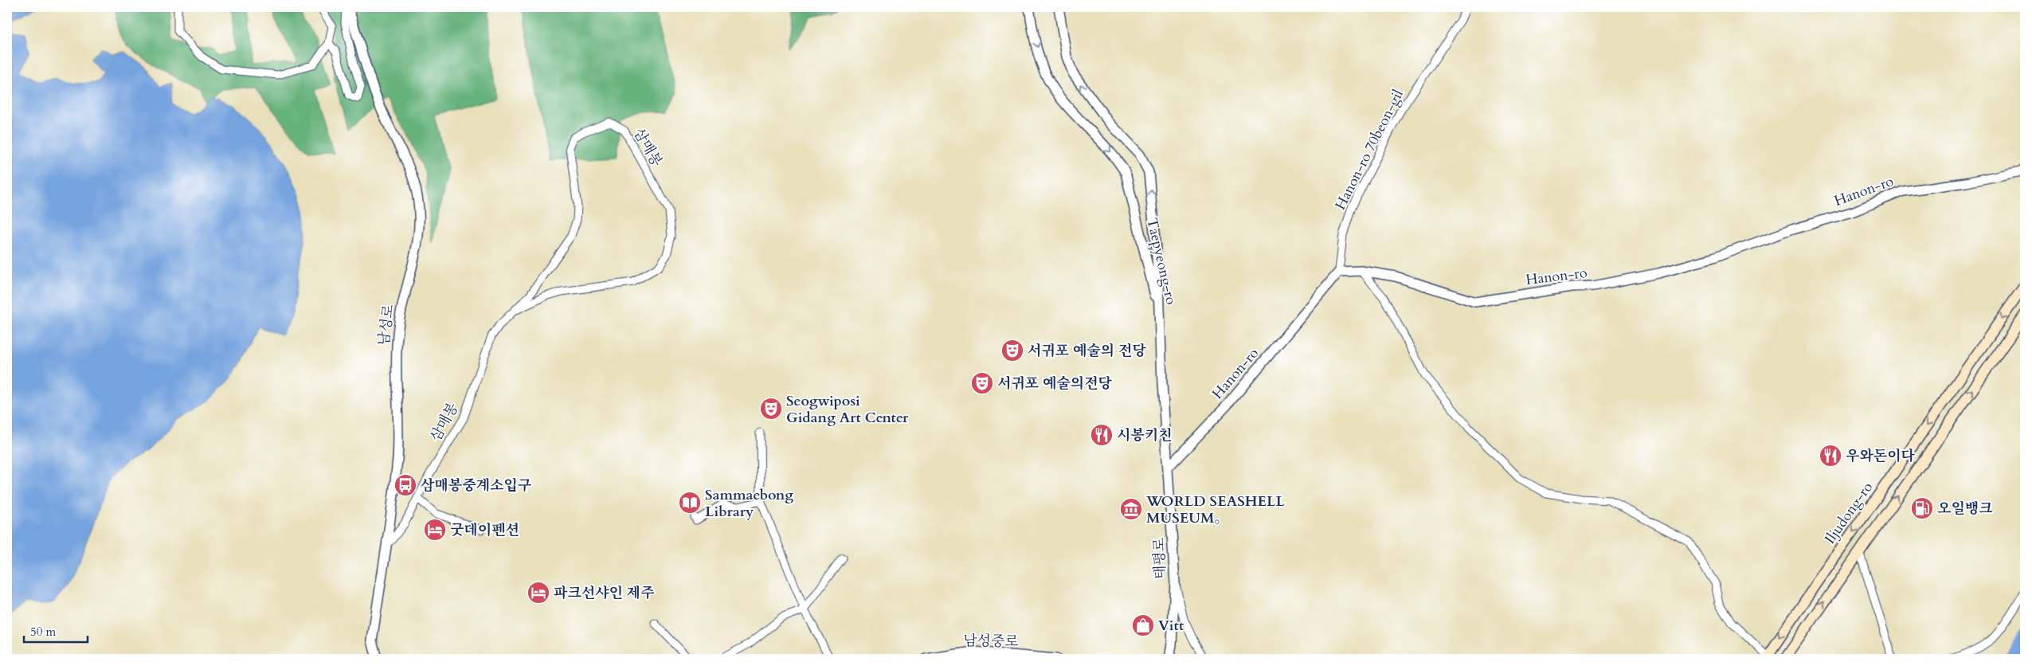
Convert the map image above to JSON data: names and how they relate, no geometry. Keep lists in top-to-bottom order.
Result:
{
  "streets": {
    "main road": ["Iljudong-ro"],
    "street": [
      "삼매봉",
      "Hanon-ro 70beon-gil",
      "Hanon-ro",
      "Taepyeong-ro",
      "남성로",
      "태평로",
      "남성중로"
    ]
  },
  "crossings": [
    ["삼매봉", "남성로"],
    ["Hanon-ro 70beon-gil", "Hanon-ro"],
    ["Hanon-ro", "태평로"],
    ["Taepyeong-ro", "태평로"]
  ],
  "places": {
    "theatre": ["서귀포 예술의 전당", "서귀포 예술의전당", "Seogwiposi Gidang Art Center"],
    "restaurant": ["시봉키친", "우와돈이다"],
    "bus stop": ["삼매봉중계소입구"],
    "library": ["Sammaebong Library"],
    "fuel station": ["오일뱅크"],
    "museum": ["WORLD SEASHELL MUSEUM。"],
    "hotel": ["굿데이펜션", "파크선샤인 제주"],
    "shop": ["Vitt"]
  },
  "scale_bar": "50 m"
}
